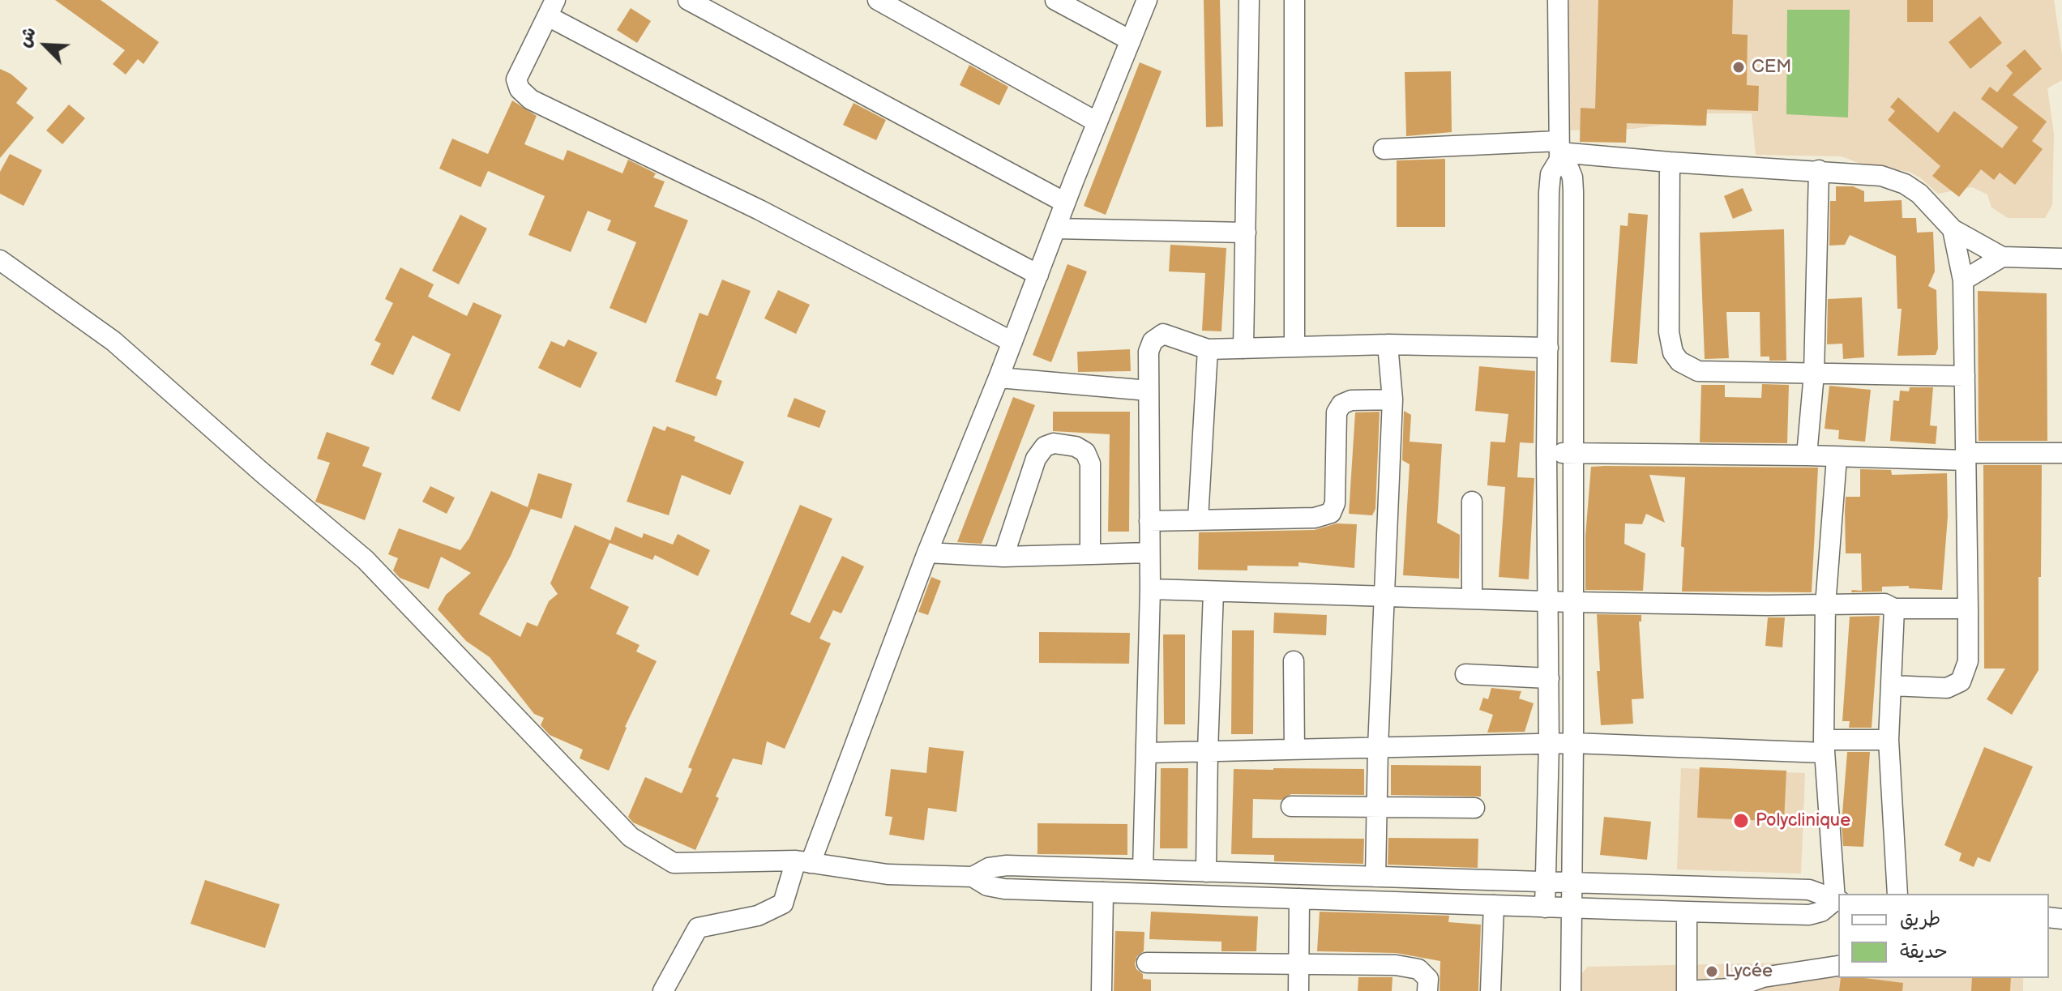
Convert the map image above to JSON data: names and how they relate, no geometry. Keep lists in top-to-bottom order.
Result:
{
  "places": ["CEM", "Polyclinique", "Lycée"],
  "legend": ["طريق", "حديقة"],
  "north": "top left"
}
